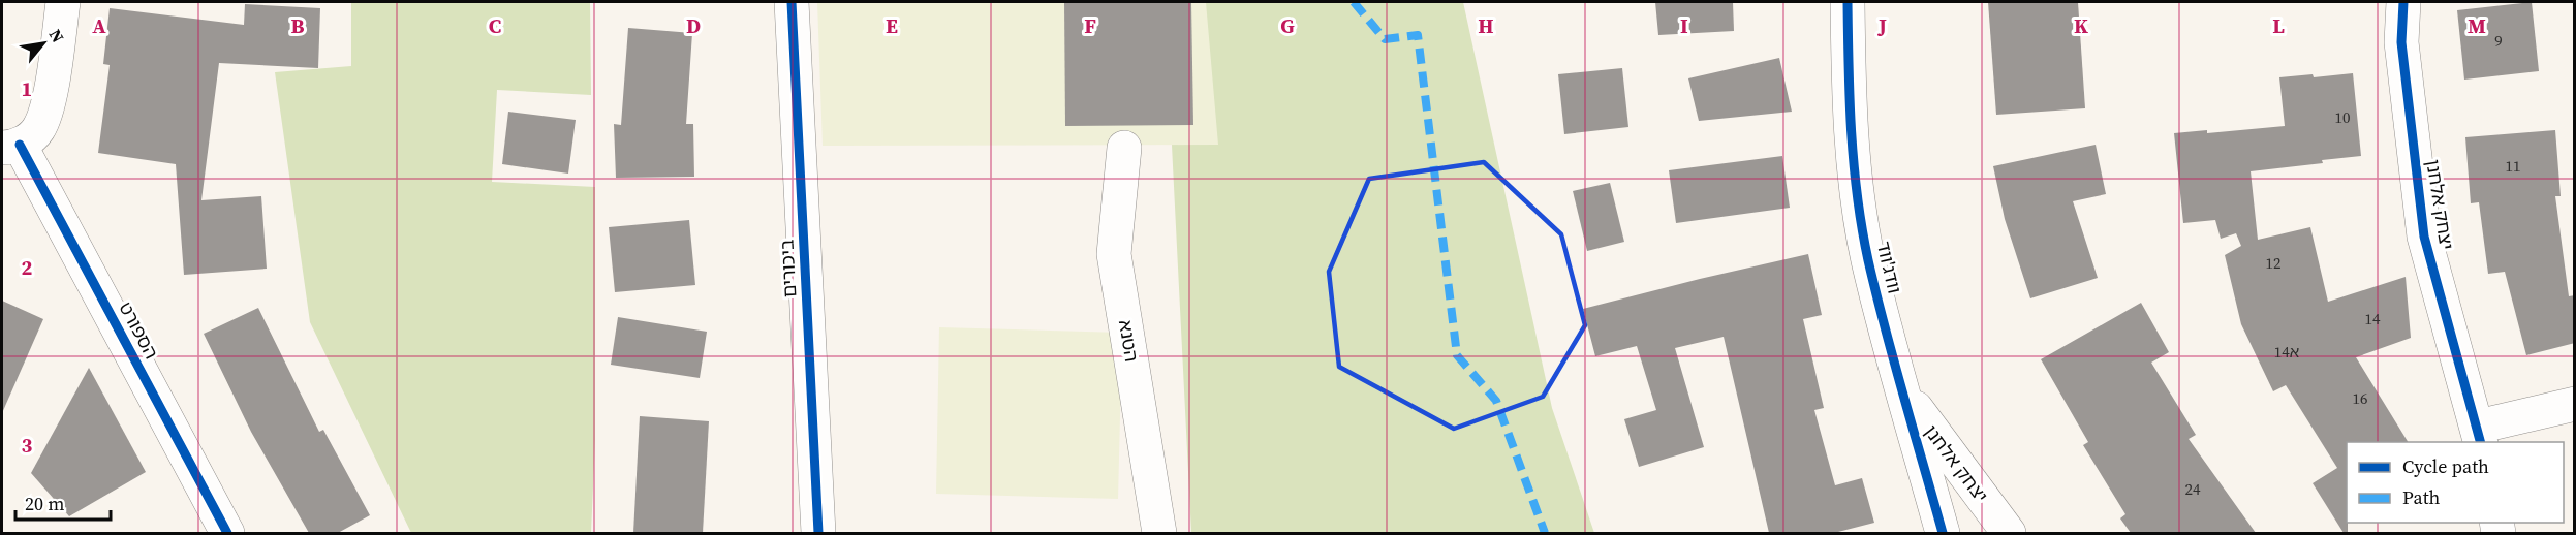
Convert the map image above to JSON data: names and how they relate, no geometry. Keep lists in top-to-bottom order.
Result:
{
  "streets": {
    "street": [
      "יצחק אלחנן",
      "וודג'ווד",
      "ביכורים",
      "הספורט",
      "הטנא"
    ]
  },
  "crossings": [
    ["יצחק אלחנן", "וודג'ווד"]
  ],
  "house_numbers": [
    "9",
    "10",
    "11",
    "12",
    "14",
    "14א",
    "16",
    "24"
  ],
  "legend": ["Cycle path", "Path"],
  "scale_bar": "20 m",
  "north": "top right",
  "grid": {
    "columns": [
      "A",
      "B",
      "C",
      "D",
      "E",
      "F",
      "G",
      "H",
      "I",
      "J",
      "K",
      "L",
      "M"
    ],
    "rows": ["1", "2", "3"]
  }
}
